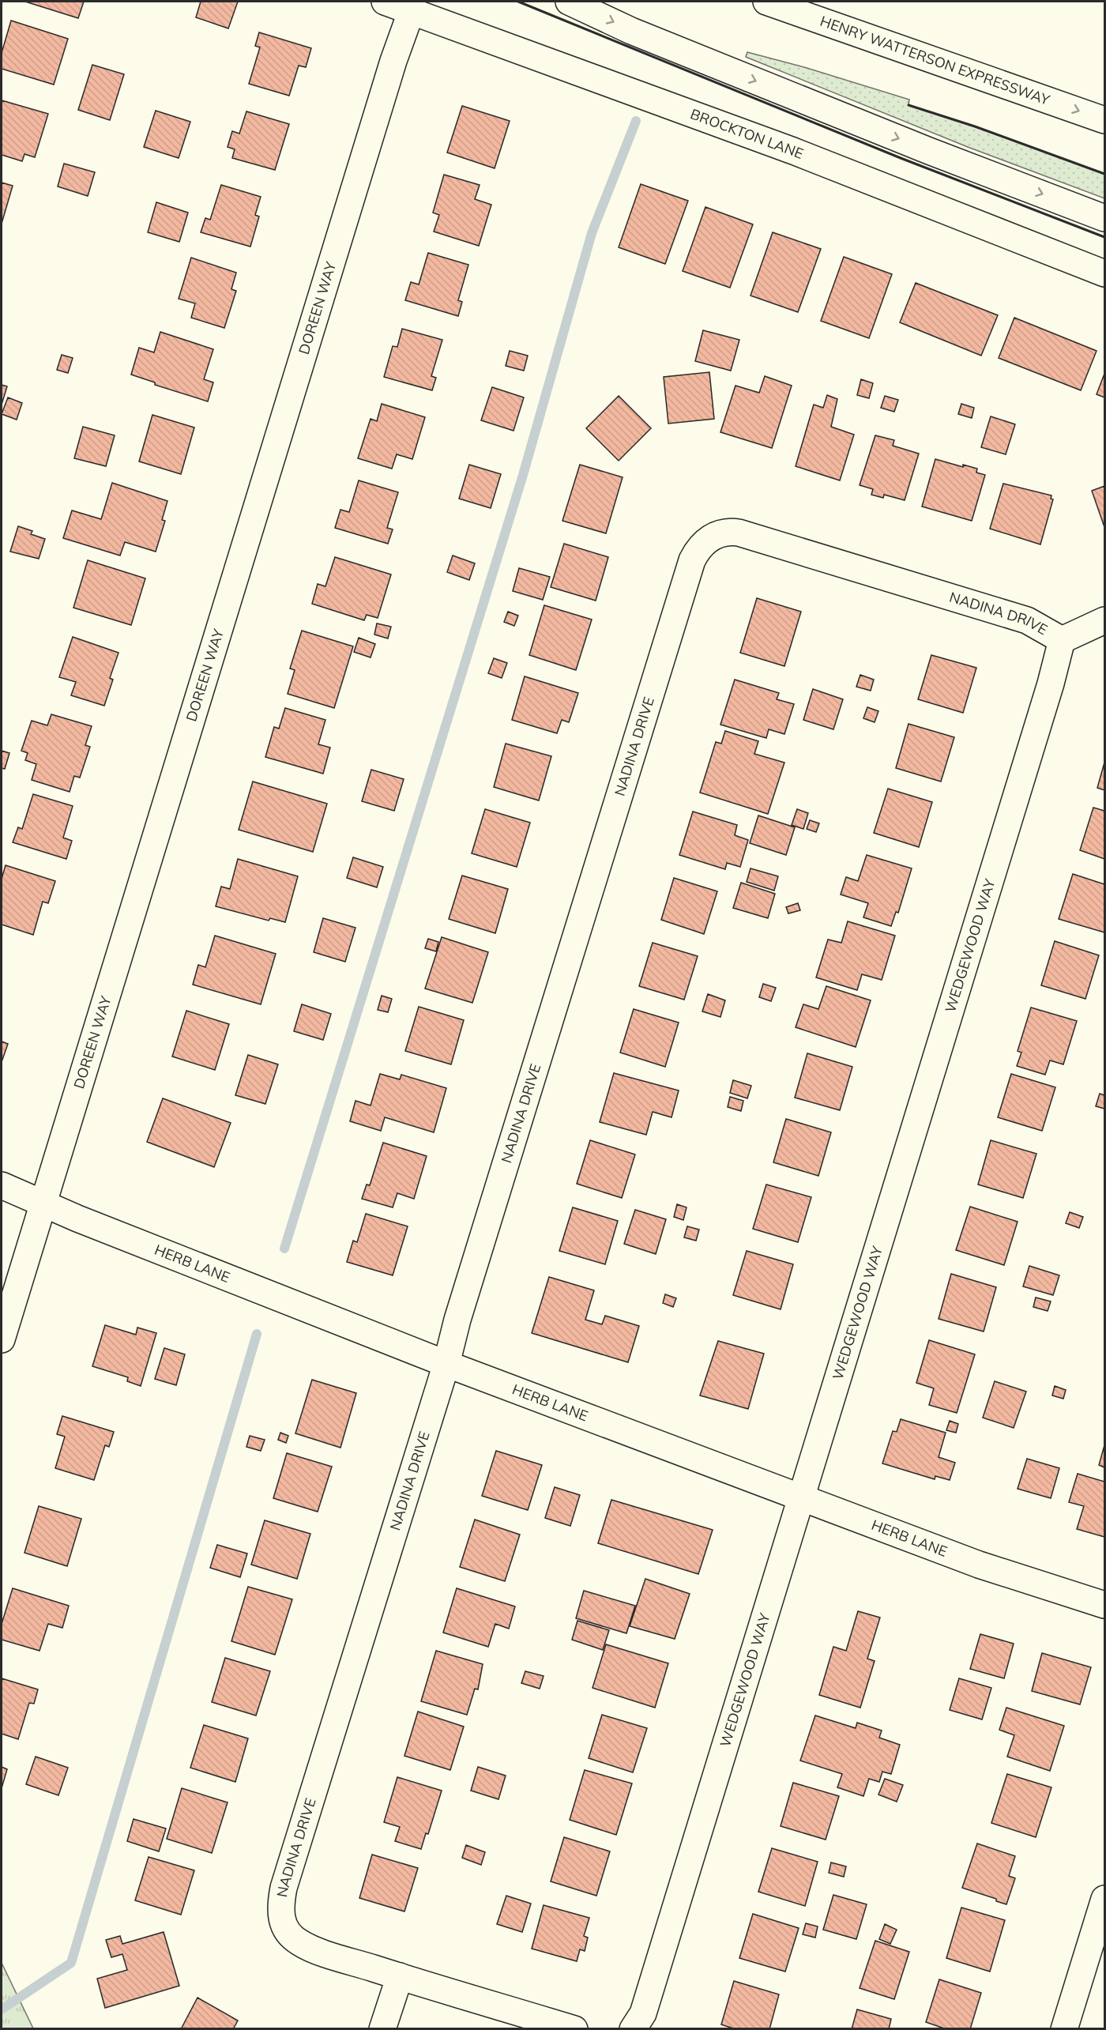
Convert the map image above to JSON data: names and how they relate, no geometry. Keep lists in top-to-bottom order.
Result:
{
  "streets": {
    "main road": [
      "HENRY WATTERSON EXPRESSWAY",
      "BROCKTON LANE",
      "DOREEN WAY",
      "NADINA DRIVE",
      "WEDGEWOOD WAY",
      "HERB LANE"
    ]
  },
  "crossings": [
    ["BROCKTON LANE", "DOREEN WAY"],
    ["DOREEN WAY", "HERB LANE"],
    ["NADINA DRIVE", "WEDGEWOOD WAY"],
    ["NADINA DRIVE", "HERB LANE"],
    ["WEDGEWOOD WAY", "HERB LANE"]
  ]
}
